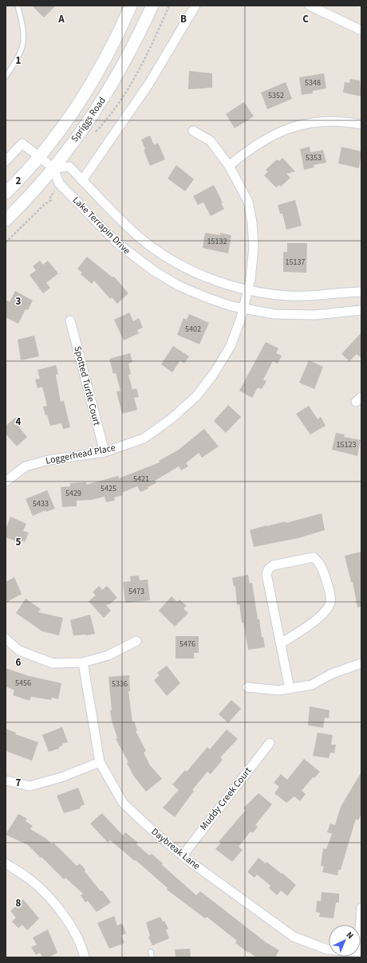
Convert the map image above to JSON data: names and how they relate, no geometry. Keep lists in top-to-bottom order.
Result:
{
  "streets": {
    "main road": ["Spriggs Road"],
    "street": [
      "Lake Terrapin Drive",
      "Spotted Turtle Court",
      "Loggerhead Place",
      "Muddy Creek Court",
      "Daybreak Lane"
    ]
  },
  "crossings": [
    ["Spriggs Road", "Lake Terrapin Drive"],
    ["Lake Terrapin Drive", "Loggerhead Place"],
    ["Spotted Turtle Court", "Loggerhead Place"],
    ["Muddy Creek Court", "Daybreak Lane"]
  ],
  "house_numbers": [
    "5348",
    "5352",
    "5353",
    "15132",
    "15137",
    "5402",
    "15123",
    "5421",
    "5425",
    "5429",
    "5433",
    "5473",
    "5476",
    "5456",
    "5336"
  ],
  "north": "top right",
  "grid": {
    "columns": ["A", "B", "C"],
    "rows": [
      "1",
      "2",
      "3",
      "4",
      "5",
      "6",
      "7",
      "8"
    ]
  }
}
